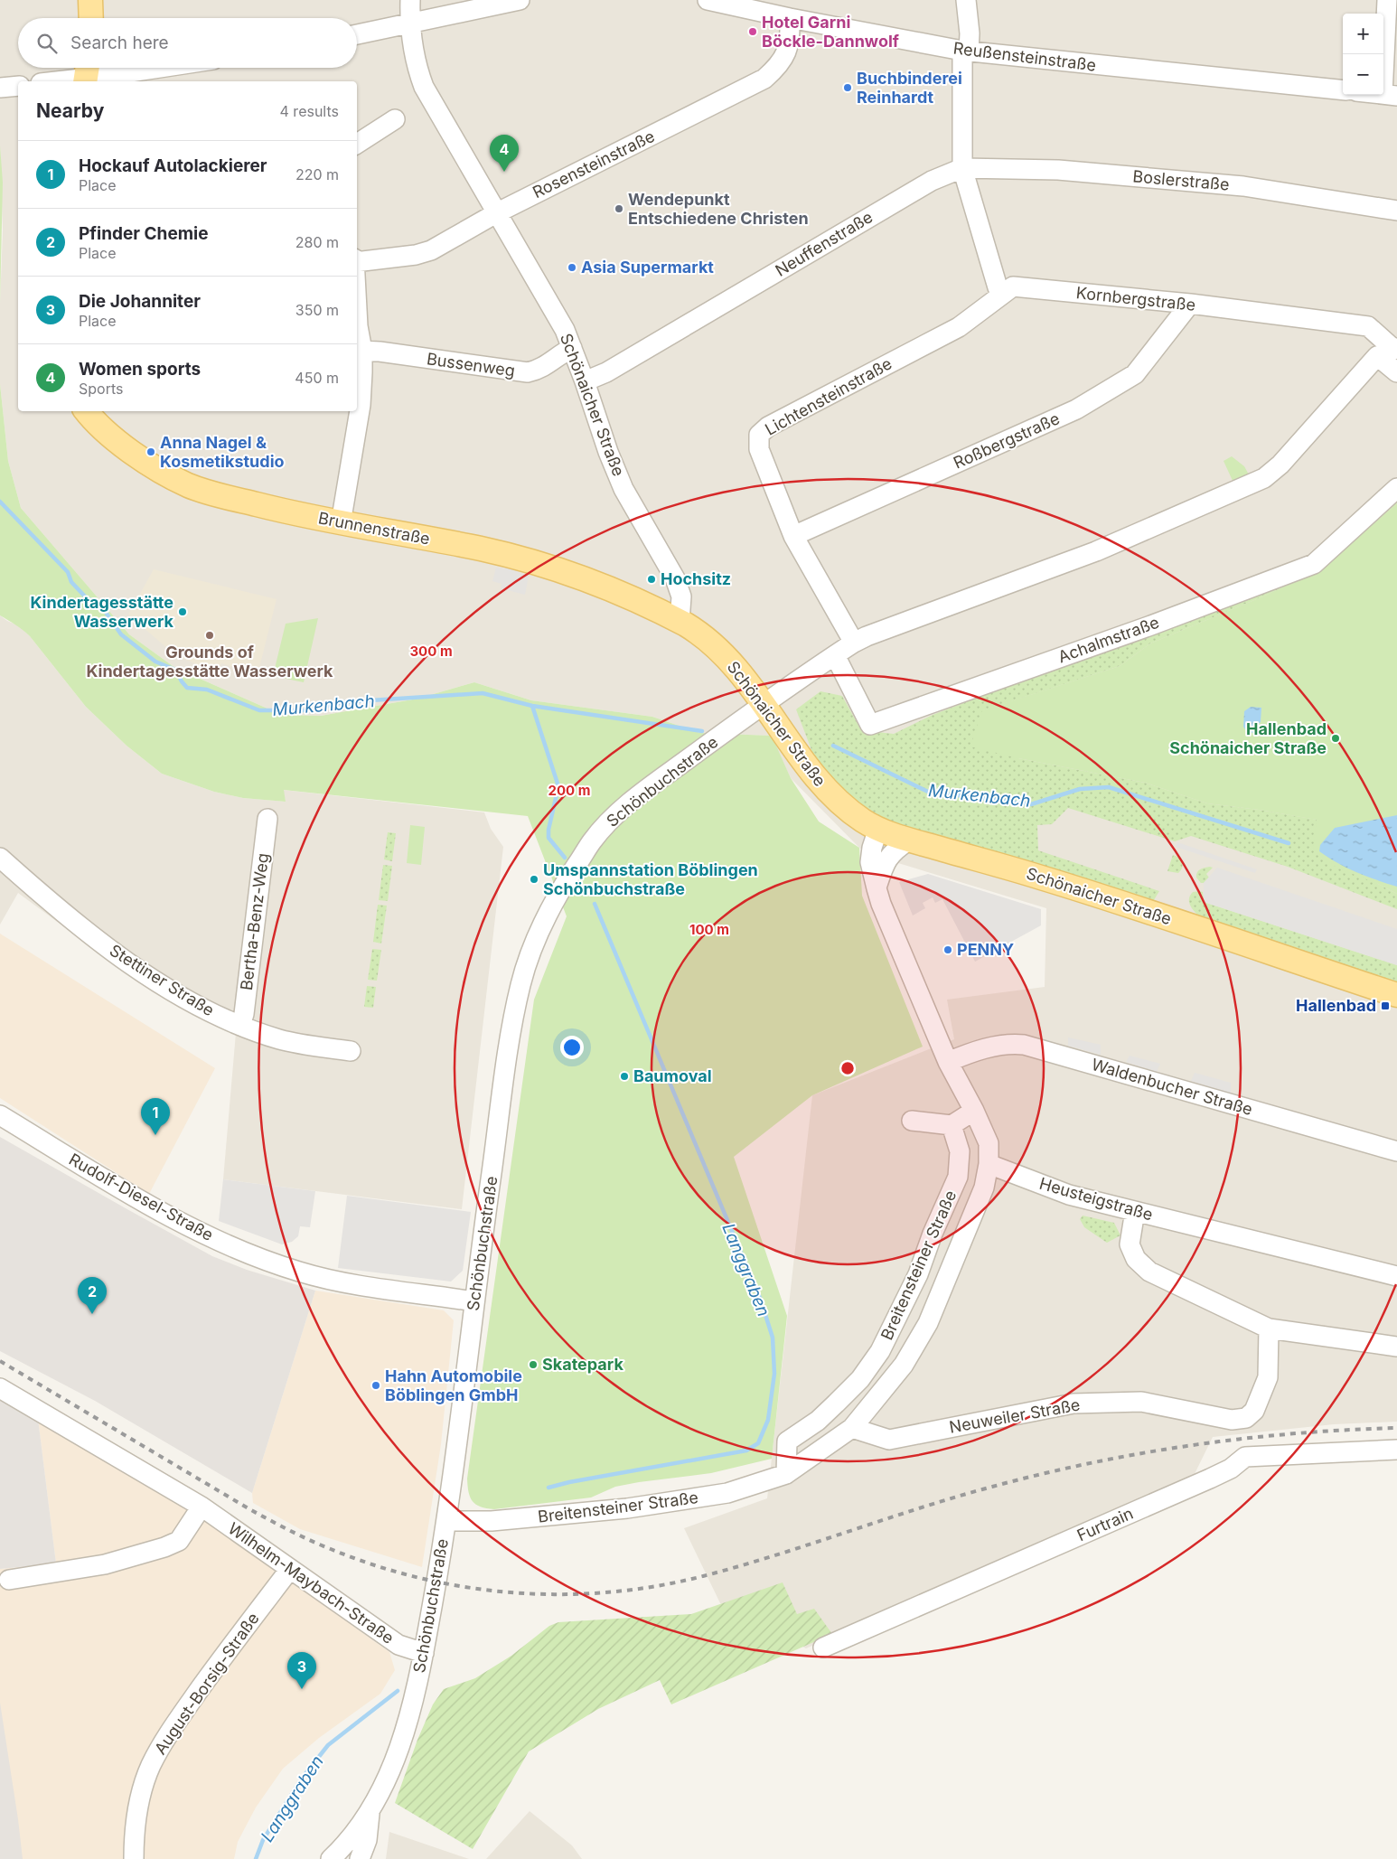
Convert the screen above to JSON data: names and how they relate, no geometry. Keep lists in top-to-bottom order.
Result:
{
  "streets": {
    "main road": ["Schönaicher Straße", "Brunnenstraße"],
    "street": [
      "Reußensteinstraße",
      "Rosensteinstraße",
      "Boslerstraße",
      "Neuffenstraße",
      "Kornbergstraße",
      "Bussenweg",
      "Lichtensteinstraße",
      "Roßbergstraße",
      "Achalmstraße",
      "Schönbuchstraße",
      "Bertha-Benz-Weg",
      "Stettiner Straße",
      "Waldenbucher Straße",
      "Rudolf-Diesel-Straße",
      "Heusteigstraße",
      "Breitensteiner Straße",
      "Neuweiler Straße",
      "Furtrain",
      "Wilhelm-Maybach-Straße",
      "August-Borsig-Straße"
    ]
  },
  "crossings": [
    ["Reußensteinstraße", "Rosensteinstraße"],
    ["Rosensteinstraße", "Schönaicher Straße"],
    ["Boslerstraße", "Neuffenstraße"],
    ["Neuffenstraße", "Schönaicher Straße"],
    ["Kornbergstraße", "Lichtensteinstraße"],
    ["Kornbergstraße", "Roßbergstraße"],
    ["Bussenweg", "Schönaicher Straße"],
    ["Lichtensteinstraße", "Roßbergstraße"],
    ["Schönaicher Straße", "Brunnenstraße"],
    ["Schönaicher Straße", "Schönbuchstraße"],
    ["Schönbuchstraße", "Rudolf-Diesel-Straße"],
    ["Schönbuchstraße", "Breitensteiner Straße"],
    ["Schönbuchstraße", "Wilhelm-Maybach-Straße"],
    ["Bertha-Benz-Weg", "Stettiner Straße"],
    ["Heusteigstraße", "Breitensteiner Straße"],
    ["Breitensteiner Straße", "Neuweiler Straße"],
    ["Wilhelm-Maybach-Straße", "August-Borsig-Straße"]
  ],
  "water": ["Murkenbach", "Langgraben"],
  "places": {
    "other": [
      "Hotel Garni Böckle-Dannwolf",
      "Buchbinderei Reinhardt",
      "Wendepunkt Entschiedene Christen",
      "Asia Supermarkt",
      "Anna Nagel & Kosmetikstudio",
      "Hochsitz",
      "Kindertagesstätte Wasserwerk",
      "Grounds of Kindertagesstätte Wasserwerk",
      "Hallenbad Schönaicher Straße",
      "Umspannstation Böblingen Schönbuchstraße",
      "PENNY",
      "Baumoval",
      "Skatepark",
      "Hahn Automobile Böblingen GmbH"
    ],
    "transit": ["Hallenbad"]
  },
  "page": {
    "map_buttons": ["+", "−"],
    "search": "Search here",
    "heading": ["Nearby", "4 results"],
    "pins": [
      "4",
      "1",
      "2",
      "3"
    ],
    "list": [
      {
        "mark": "1",
        "name": "Hockauf Autolackierer",
        "note": "Place",
        "value": "220 m"
      },
      {
        "mark": "2",
        "name": "Pfinder Chemie",
        "note": "Place",
        "value": "280 m"
      },
      {
        "mark": "3",
        "name": "Die Johanniter",
        "note": "Place",
        "value": "350 m"
      },
      {
        "mark": "4",
        "name": "Women sports",
        "note": "Sports",
        "value": "450 m"
      }
    ]
  },
  "rings": ["300 m", "200 m", "100 m"]
}
